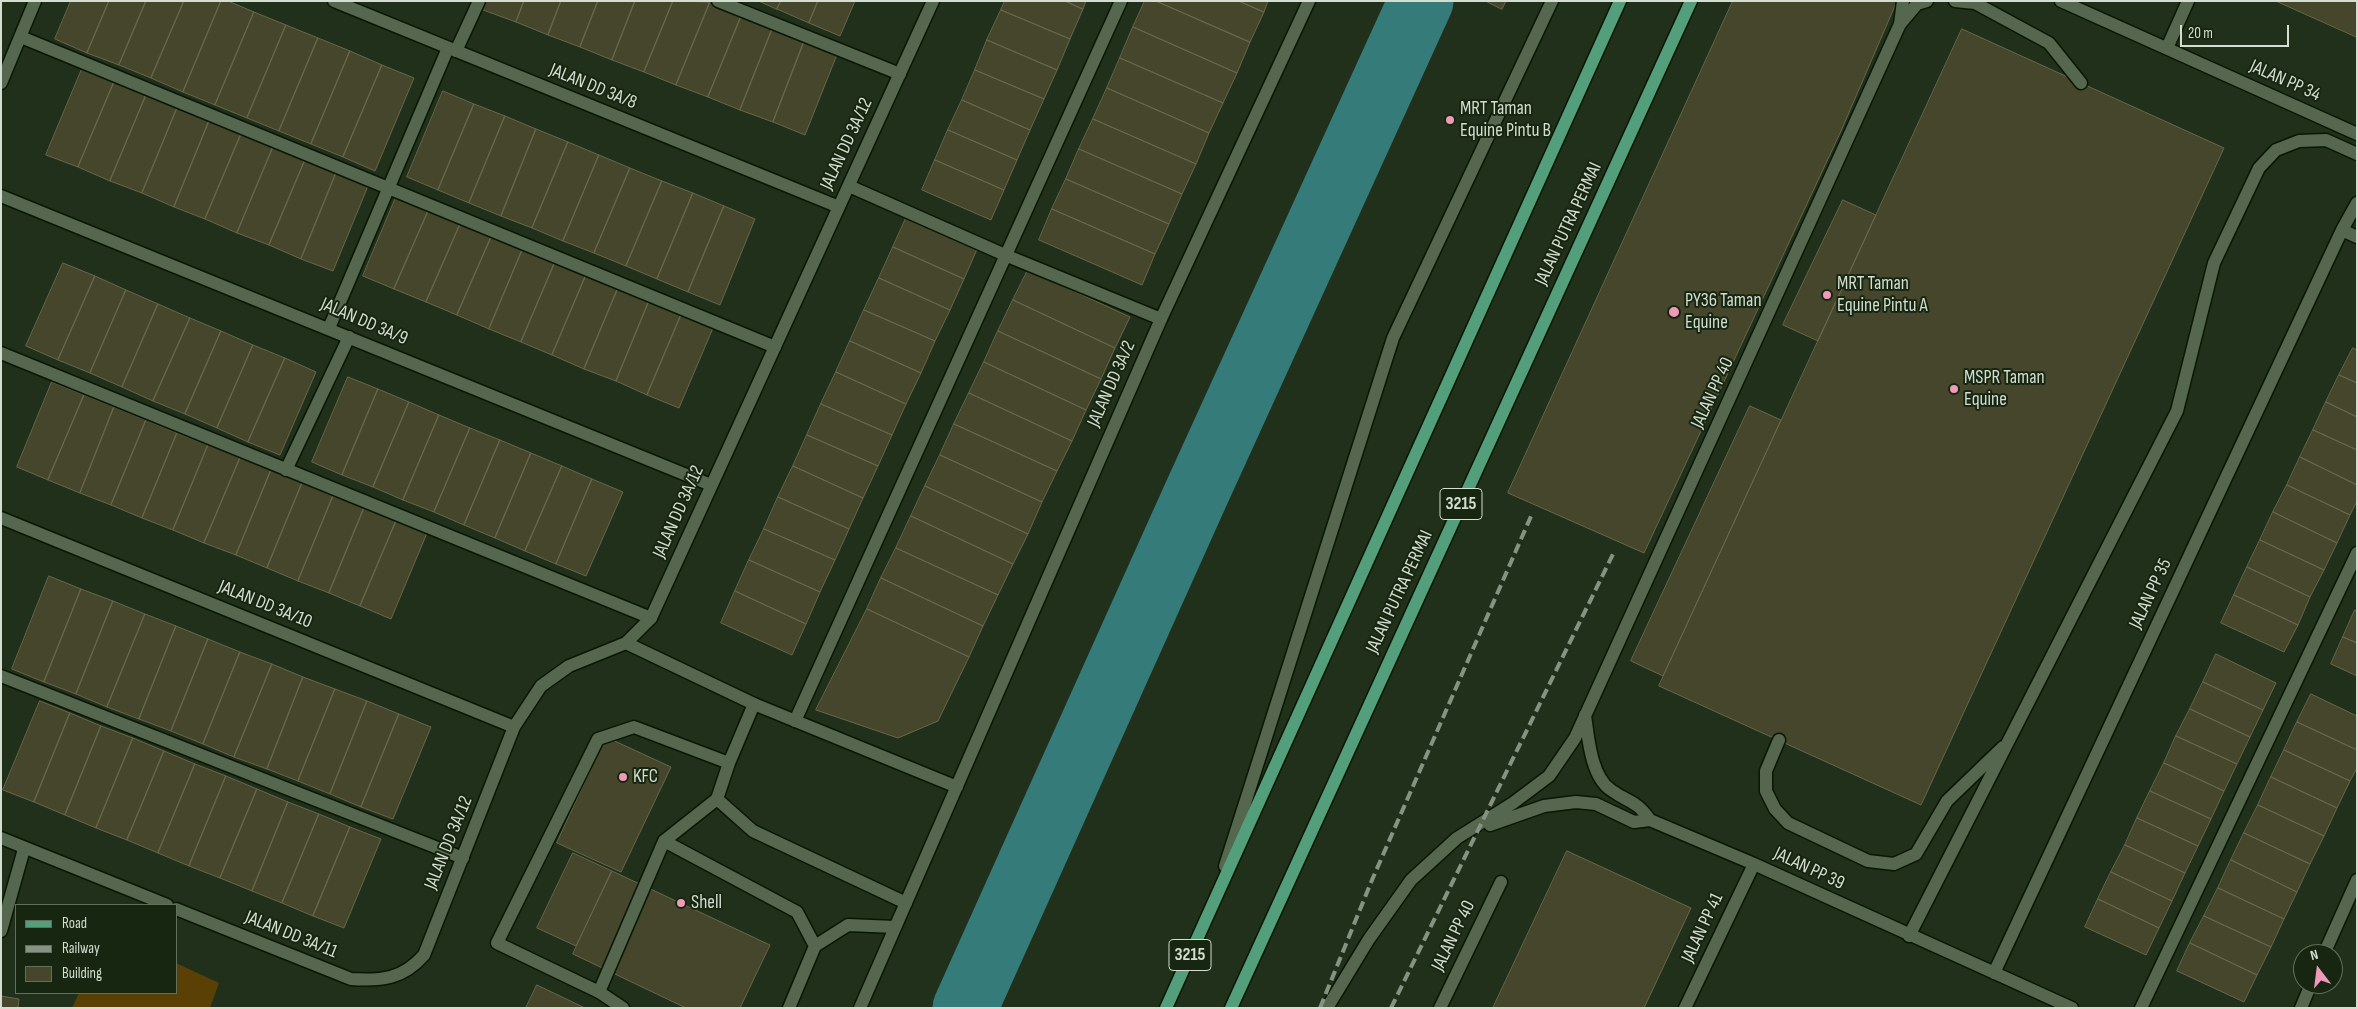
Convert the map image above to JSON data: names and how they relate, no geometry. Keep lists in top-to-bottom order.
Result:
{
  "streets": {
    "main road": ["JALAN PUTRA PERMAI", "3215"],
    "street": [
      "JALAN PP 34",
      "JALAN DD 3A/8",
      "JALAN DD 3A/12",
      "JALAN DD 3A/9",
      "JALAN DD 3A/2",
      "JALAN PP 40",
      "JALAN PP 35",
      "JALAN DD 3A/10",
      "JALAN PP 39",
      "JALAN PP 41",
      "JALAN DD 3A/11"
    ]
  },
  "crossings": [
    ["JALAN DD 3A/8", "JALAN DD 3A/12"],
    ["JALAN DD 3A/12", "JALAN DD 3A/9"],
    ["JALAN DD 3A/12", "JALAN DD 3A/10"],
    ["JALAN DD 3A/12", "JALAN DD 3A/11"],
    ["JALAN PP 40", "JALAN PP 39"],
    ["JALAN PP 35", "JALAN PP 39"],
    ["JALAN PP 39", "JALAN PP 41"]
  ],
  "places": [
    "MRT Taman Equine Pintu B",
    "MRT Taman Equine Pintu A",
    "PY36 Taman Equine",
    "MSPR Taman Equine",
    "KFC",
    "Shell"
  ],
  "legend": ["Road", "Railway", "Building"],
  "scale_bar": "20 m",
  "north": "top"
}
